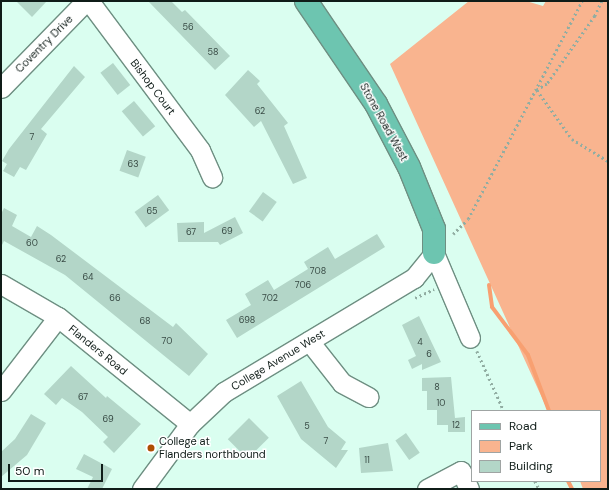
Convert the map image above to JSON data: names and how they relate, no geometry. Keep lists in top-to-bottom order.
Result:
{
  "streets": {
    "main road": ["Stone Road West"],
    "street": [
      "Coventry Drive",
      "Bishop Court",
      "Flanders Road",
      "College Avenue West"
    ]
  },
  "crossings": [
    ["Coventry Drive", "Bishop Court"],
    ["Stone Road West", "College Avenue West"],
    ["Flanders Road", "College Avenue West"]
  ],
  "places": ["College at Flanders northbound"],
  "house_numbers": [
    "56",
    "58",
    "62",
    "7",
    "63",
    "65",
    "69",
    "67",
    "60",
    "62",
    "708",
    "64",
    "706",
    "66",
    "702",
    "698",
    "68",
    "70",
    "4",
    "6",
    "8",
    "67",
    "10",
    "69",
    "12",
    "5",
    "7",
    "11"
  ],
  "legend": ["Road", "Park", "Building"],
  "scale_bar": "50 m"
}
